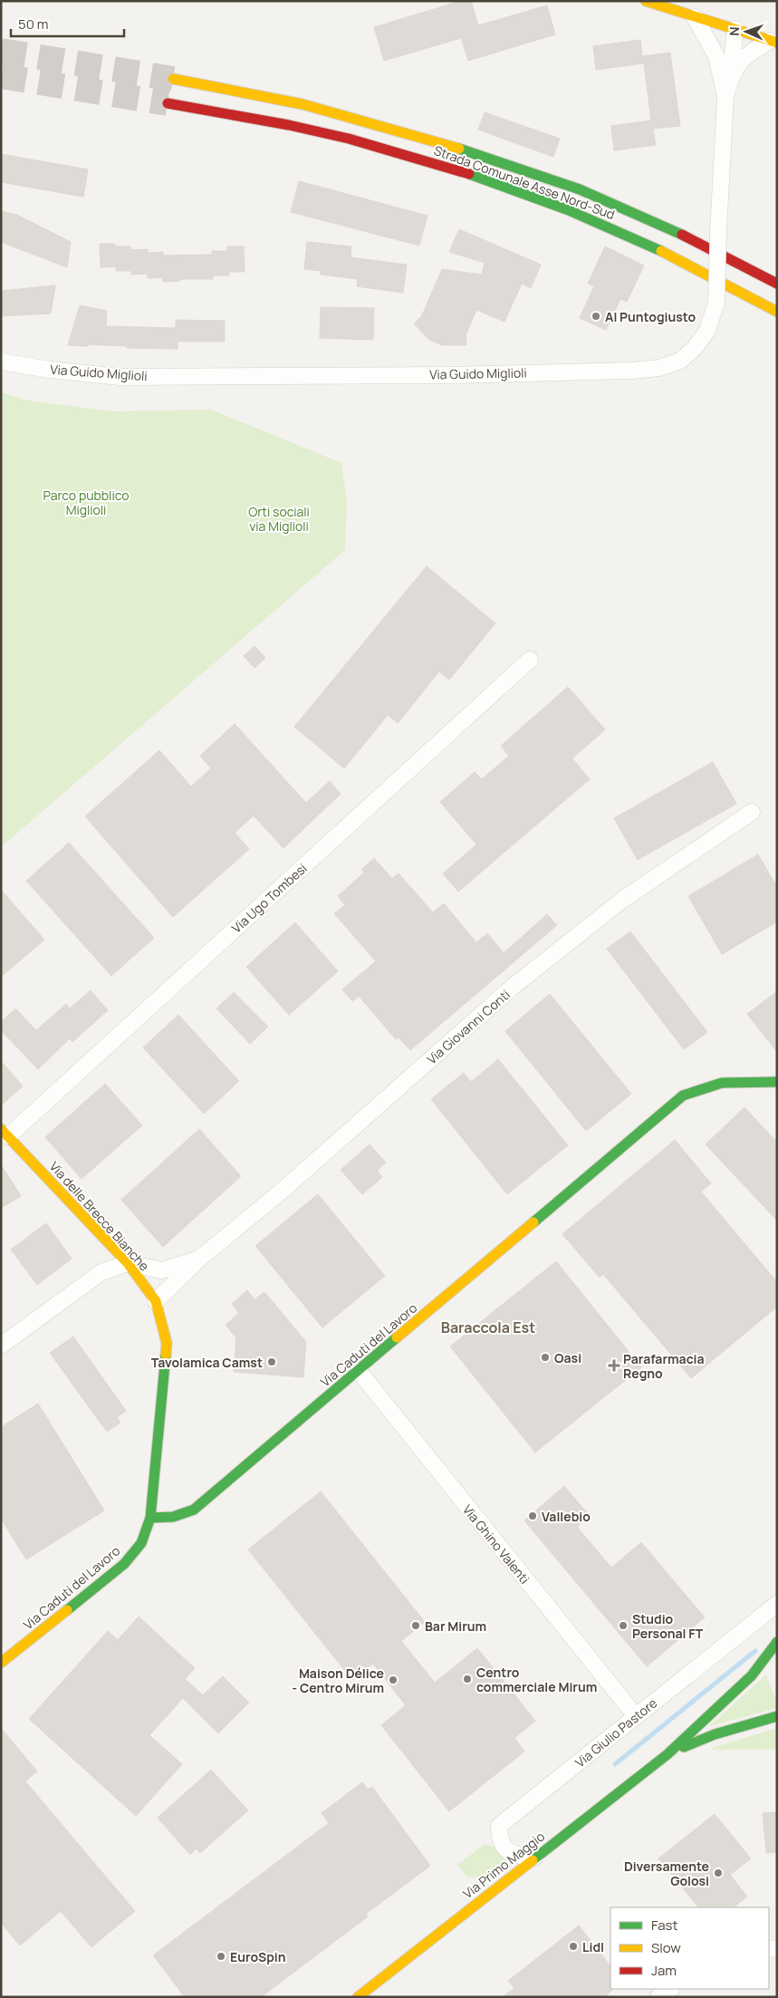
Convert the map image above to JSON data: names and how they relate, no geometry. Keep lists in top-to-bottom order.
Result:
{
  "streets": {
    "main road": [
      "Strada Comunale Asse Nord-Sud",
      "Via delle Brecce Bianche",
      "Via Caduti del Lavoro",
      "Via Primo Maggio"
    ],
    "street": [
      "Via Guido Miglioli",
      "Via Ugo Tombesi",
      "Via Giovanni Conti",
      "Via Ghino Valenti",
      "Via Giulio Pastore"
    ]
  },
  "crossings": [
    ["Via Ugo Tombesi", "Via delle Brecce Bianche"],
    ["Via Giovanni Conti", "Via delle Brecce Bianche"],
    ["Via delle Brecce Bianche", "Via Caduti del Lavoro"],
    ["Via Caduti del Lavoro", "Via Ghino Valenti"],
    ["Via Ghino Valenti", "Via Giulio Pastore"],
    ["Via Giulio Pastore", "Via Primo Maggio"]
  ],
  "districts": ["Baraccola Est"],
  "parks": ["Parco pubblico Miglioli", "Orti sociali via Miglioli"],
  "places": {
    "other": [
      "Al Puntogiusto",
      "Oasi",
      "Tavolamica Camst",
      "Vallebio",
      "Bar Mirum",
      "Studio Personal FT",
      "Centro commerciale Mirum",
      "Maison Délice - Centro Mirum",
      "Diversamente Golosi",
      "Lidl",
      "EuroSpin"
    ],
    "health": ["Parafarmacia Regno"]
  },
  "legend": ["Fast", "Slow", "Jam"],
  "scale_bar": "50 m",
  "north": "left"
}
